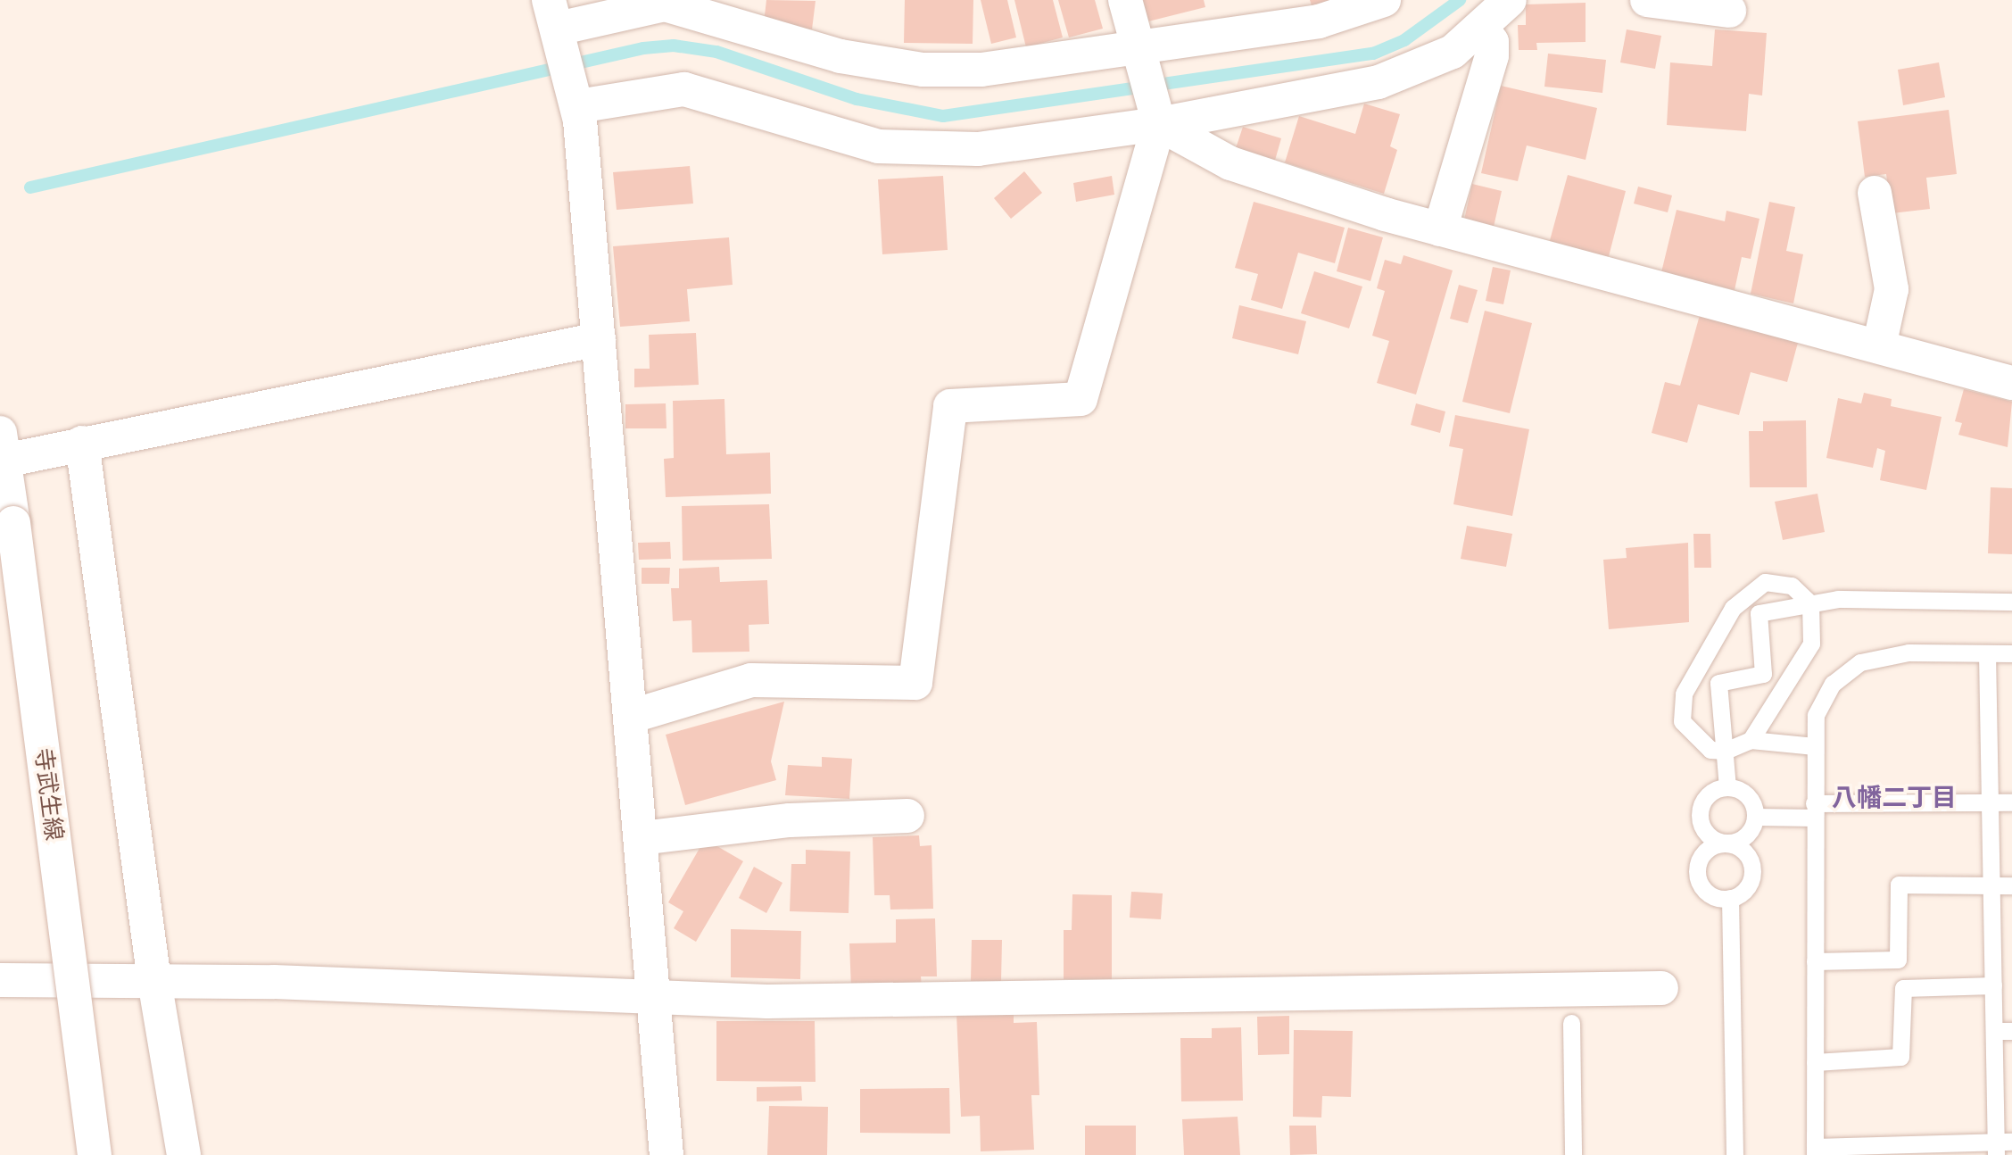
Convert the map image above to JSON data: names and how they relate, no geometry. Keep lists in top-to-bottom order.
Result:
{
  "streets": {
    "street": ["寺武生線"]
  },
  "districts": ["八幡二丁目"]
}
